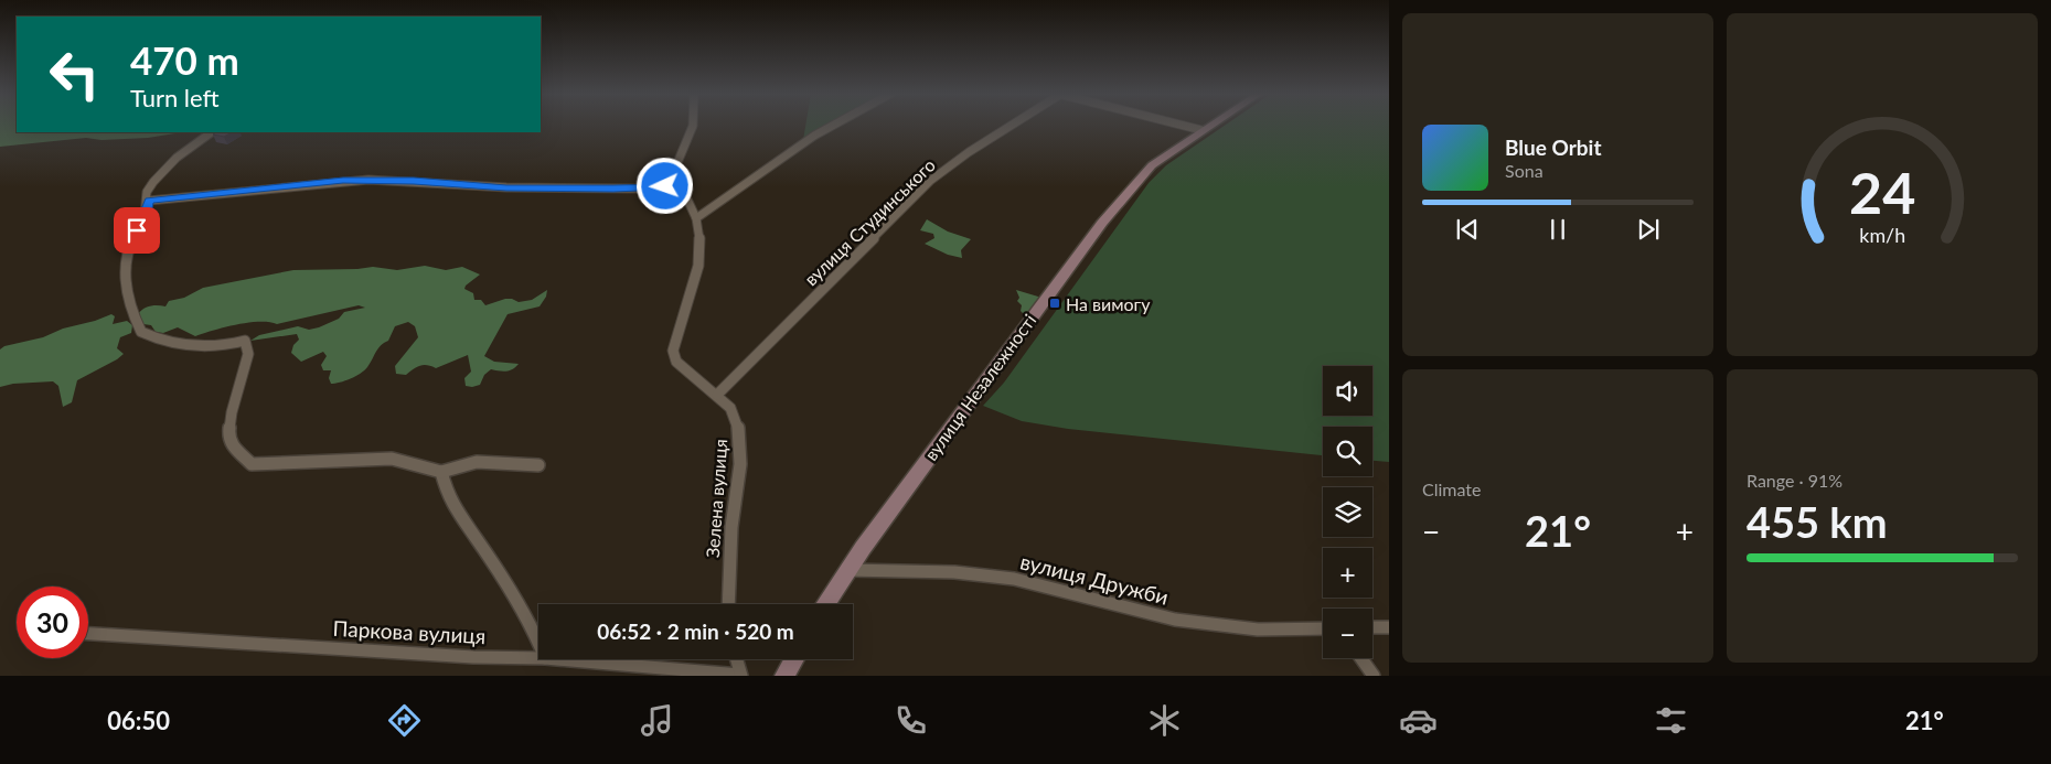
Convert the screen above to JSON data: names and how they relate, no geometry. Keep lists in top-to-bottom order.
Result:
{
  "streets": {
    "street": [
      "вулиця Студинського",
      "вулиця Незалежності",
      "Зелена вулиця",
      "вулиця Дружби",
      "Паркова вулиця"
    ]
  },
  "crossings": [
    ["вулиця Студинського", "Зелена вулиця"],
    ["вулиця Незалежності", "вулиця Дружби"]
  ],
  "places": {
    "transit": ["На вимогу"]
  },
  "page": {
    "turn": ["470 m", "Turn left"],
    "song": ["Blue Orbit", "Sona"],
    "map_buttons": ["+", "−"],
    "tile": [
      "Climate",
      ["Range · 91%", "455 km"]
    ],
    "heat": ["−", "21°", "+"],
    "limit": "30",
    "trip": "06:52 · 2 min · 520 m",
    "tabs": ["06:50", "21°"],
    "gauge": ["24", "km/h"]
  }
}
